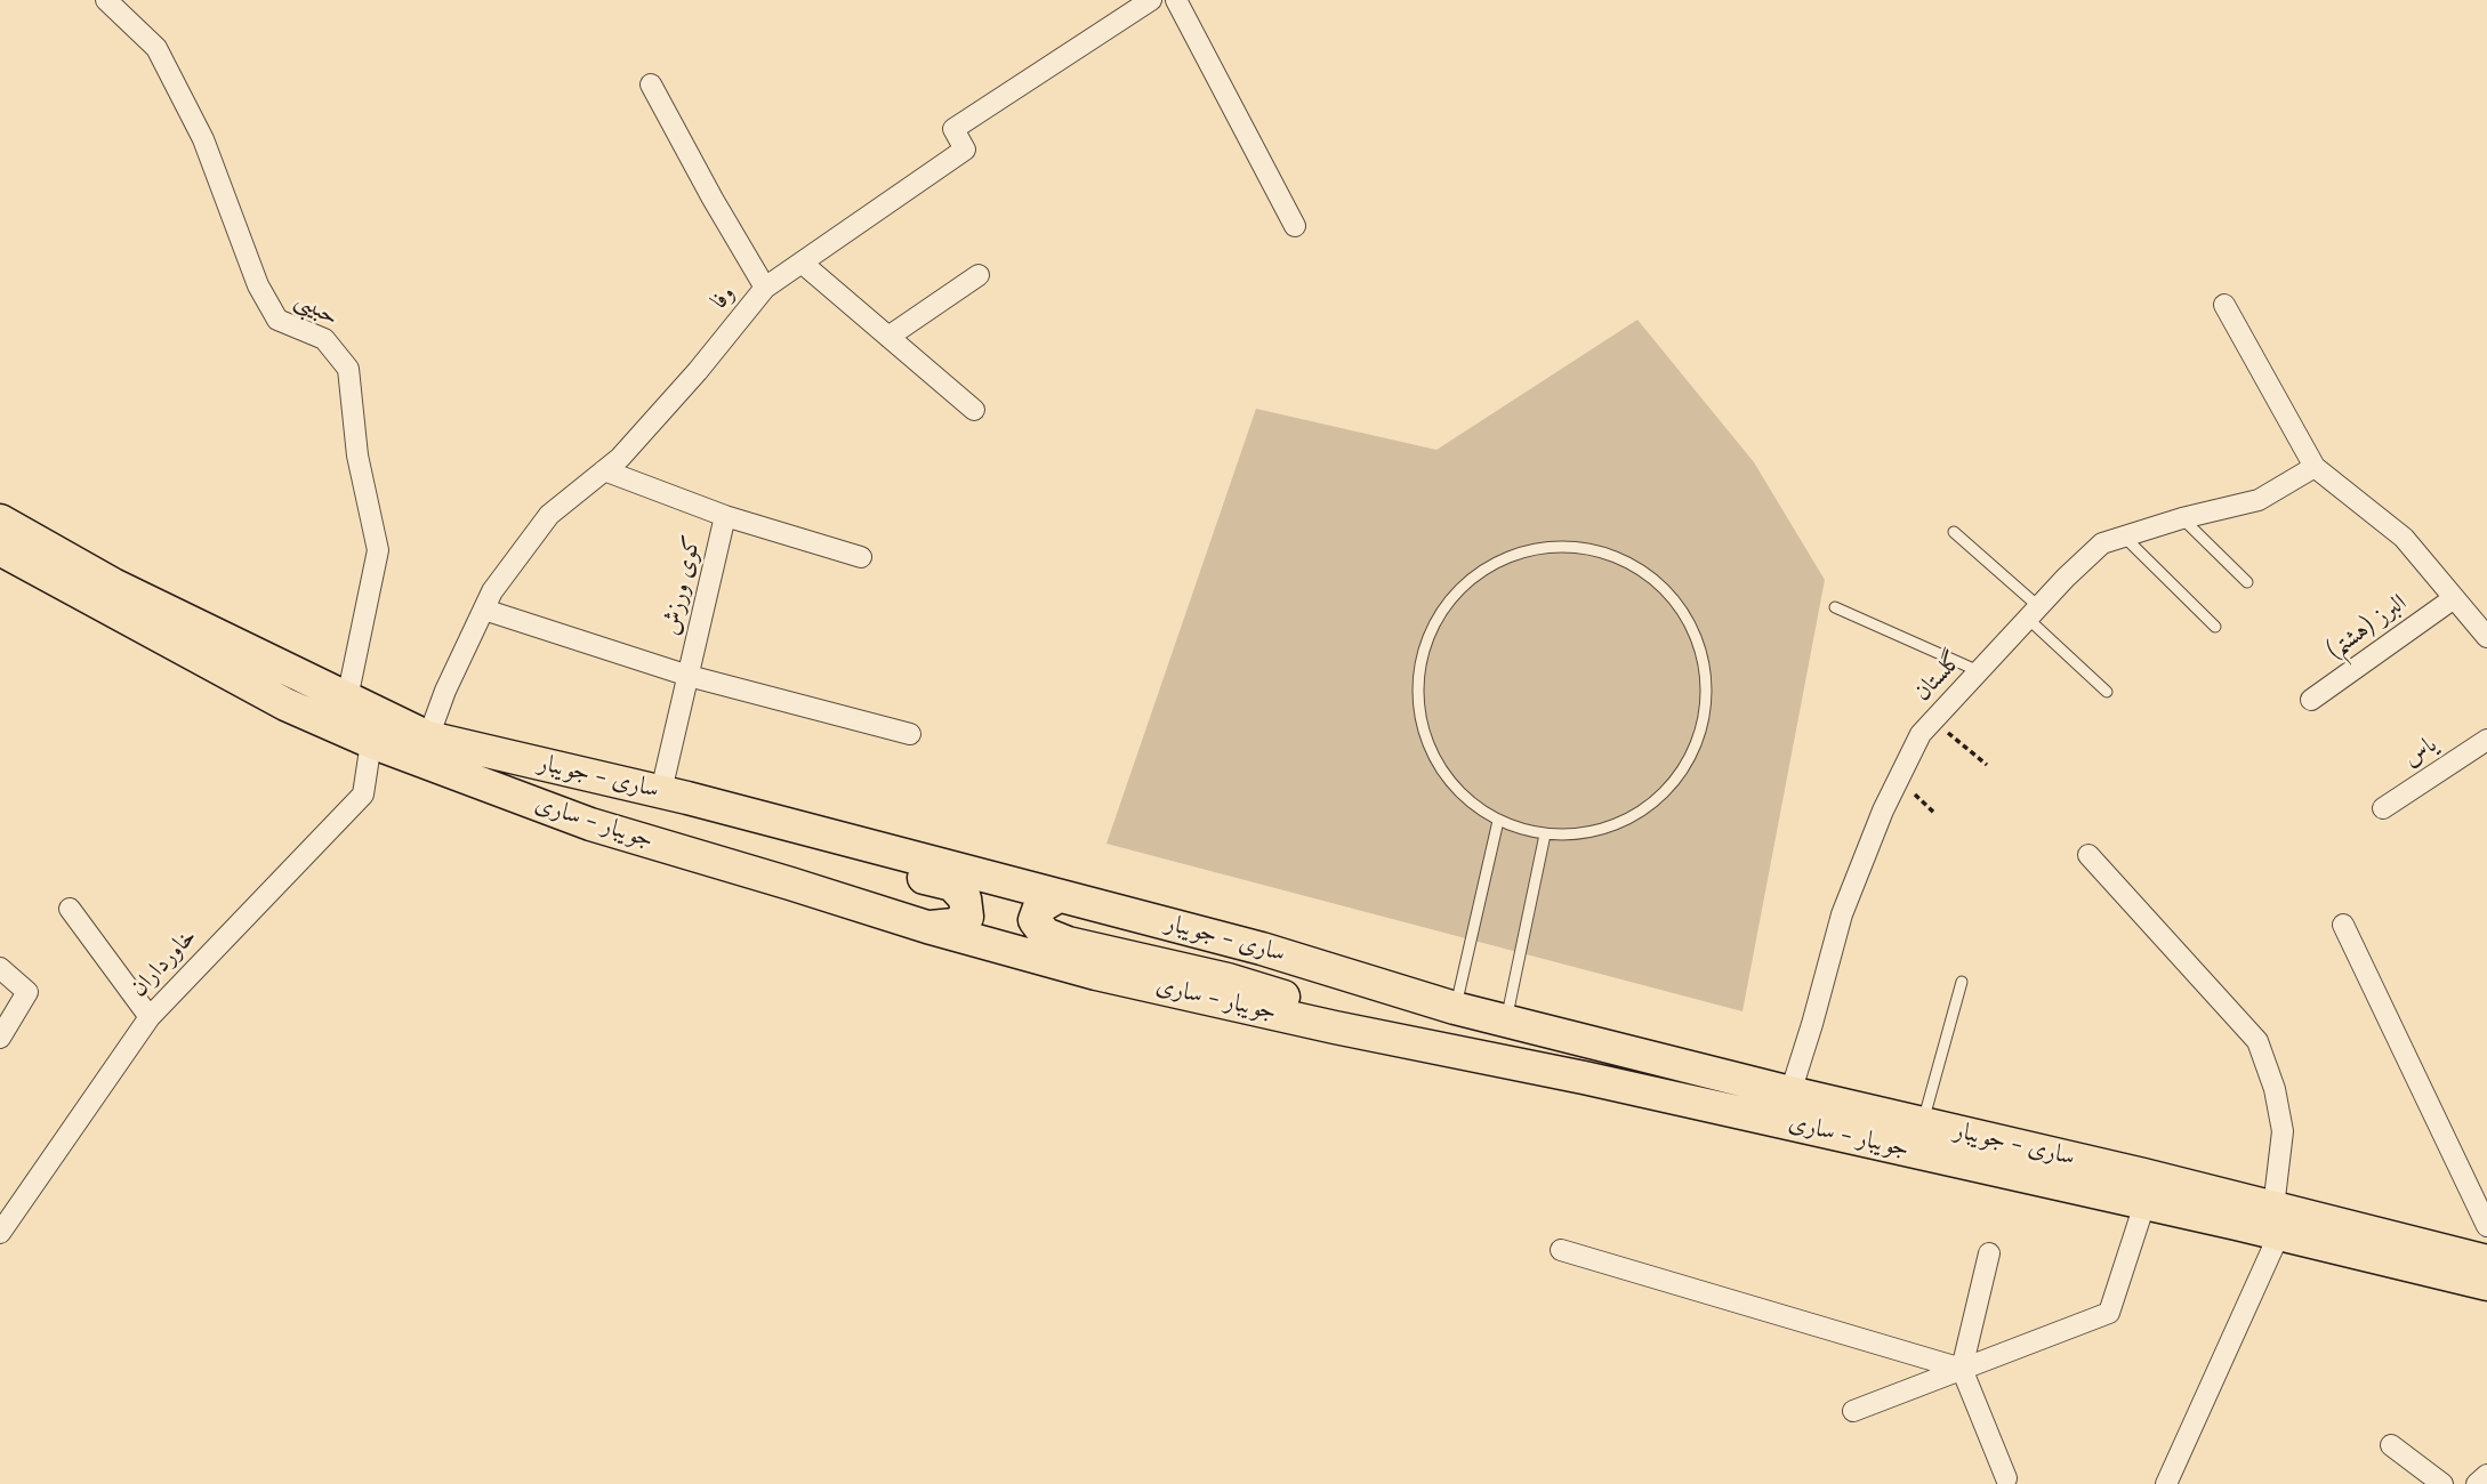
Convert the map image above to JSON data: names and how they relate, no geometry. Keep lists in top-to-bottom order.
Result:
{
  "streets": {
    "highway": ["ساری - جویبار", "جویبار - ساری"],
    "street": [
      "وفا",
      "حبیبی",
      "کوی ورزش",
      "البرز (هشتم)",
      "گلستان",
      "یاس",
      "خاورداران"
    ]
  },
  "crossings": [
    ["وفا", "کوی ورزش"],
    ["وفا", "ساری - جویبار"],
    ["حبیبی", "ساری - جویبار"],
    ["کوی ورزش", "ساری - جویبار"],
    ["گلستان", "ساری - جویبار"],
    ["ساری - جویبار", "جویبار - ساری"],
    ["جویبار - ساری", "خاورداران"]
  ]
}
